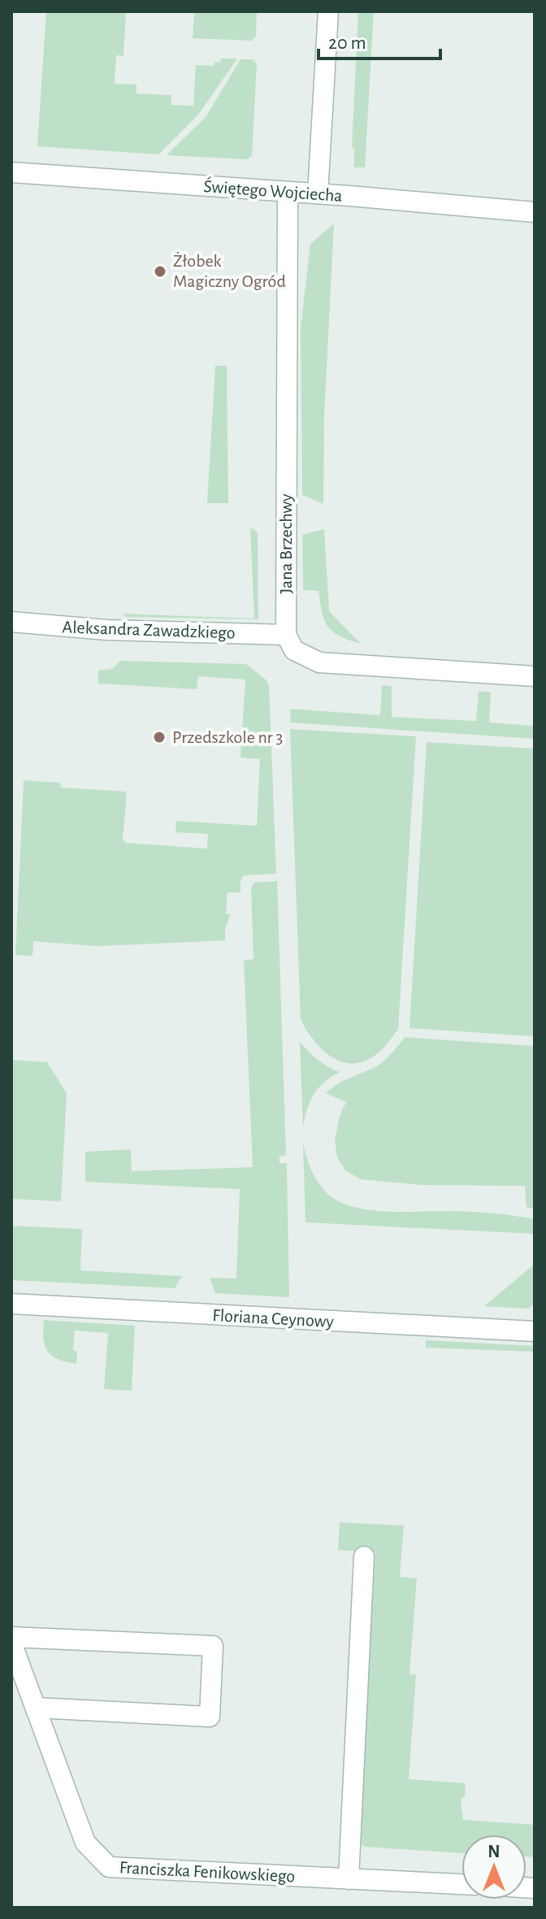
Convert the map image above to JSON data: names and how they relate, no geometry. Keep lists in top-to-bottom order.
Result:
{
  "streets": {
    "street": [
      "Świętego Wojciecha",
      "Jana Brzechwy",
      "Aleksandra Zawadzkiego",
      "Floriana Ceynowy",
      "Franciszka Fenikowskiego"
    ]
  },
  "crossings": [
    ["Świętego Wojciecha", "Jana Brzechwy"],
    ["Jana Brzechwy", "Aleksandra Zawadzkiego"]
  ],
  "places": ["Żłobek Magiczny Ogród", "Przedszkole nr 3"],
  "scale_bar": "20 m",
  "north": "top"
}
